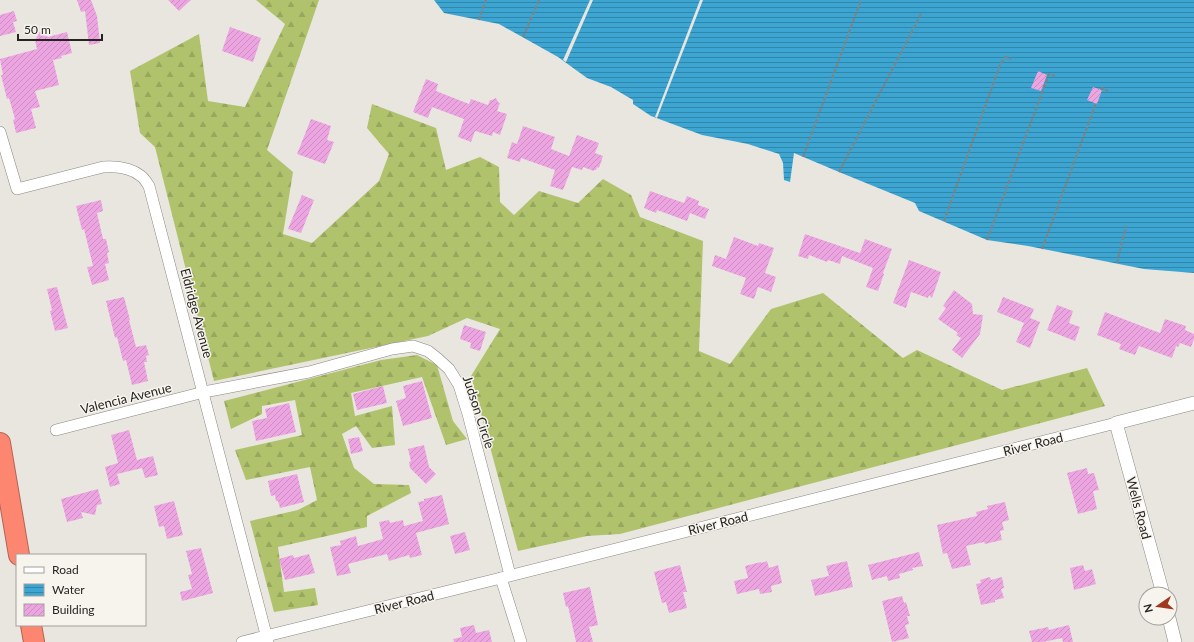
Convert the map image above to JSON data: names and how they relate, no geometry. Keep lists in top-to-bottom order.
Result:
{
  "streets": {
    "street": [
      "Eldridge Avenue",
      "Valencia Avenue",
      "Judson Circle",
      "River Road",
      "Wells Road"
    ]
  },
  "crossings": [
    ["Eldridge Avenue", "Valencia Avenue"],
    ["Eldridge Avenue", "Judson Circle"],
    ["Eldridge Avenue", "River Road"],
    ["Valencia Avenue", "Judson Circle"],
    ["Judson Circle", "River Road"],
    ["River Road", "Wells Road"]
  ],
  "legend": ["Road", "Water", "Building"],
  "scale_bar": "50 m",
  "north": "left"
}
